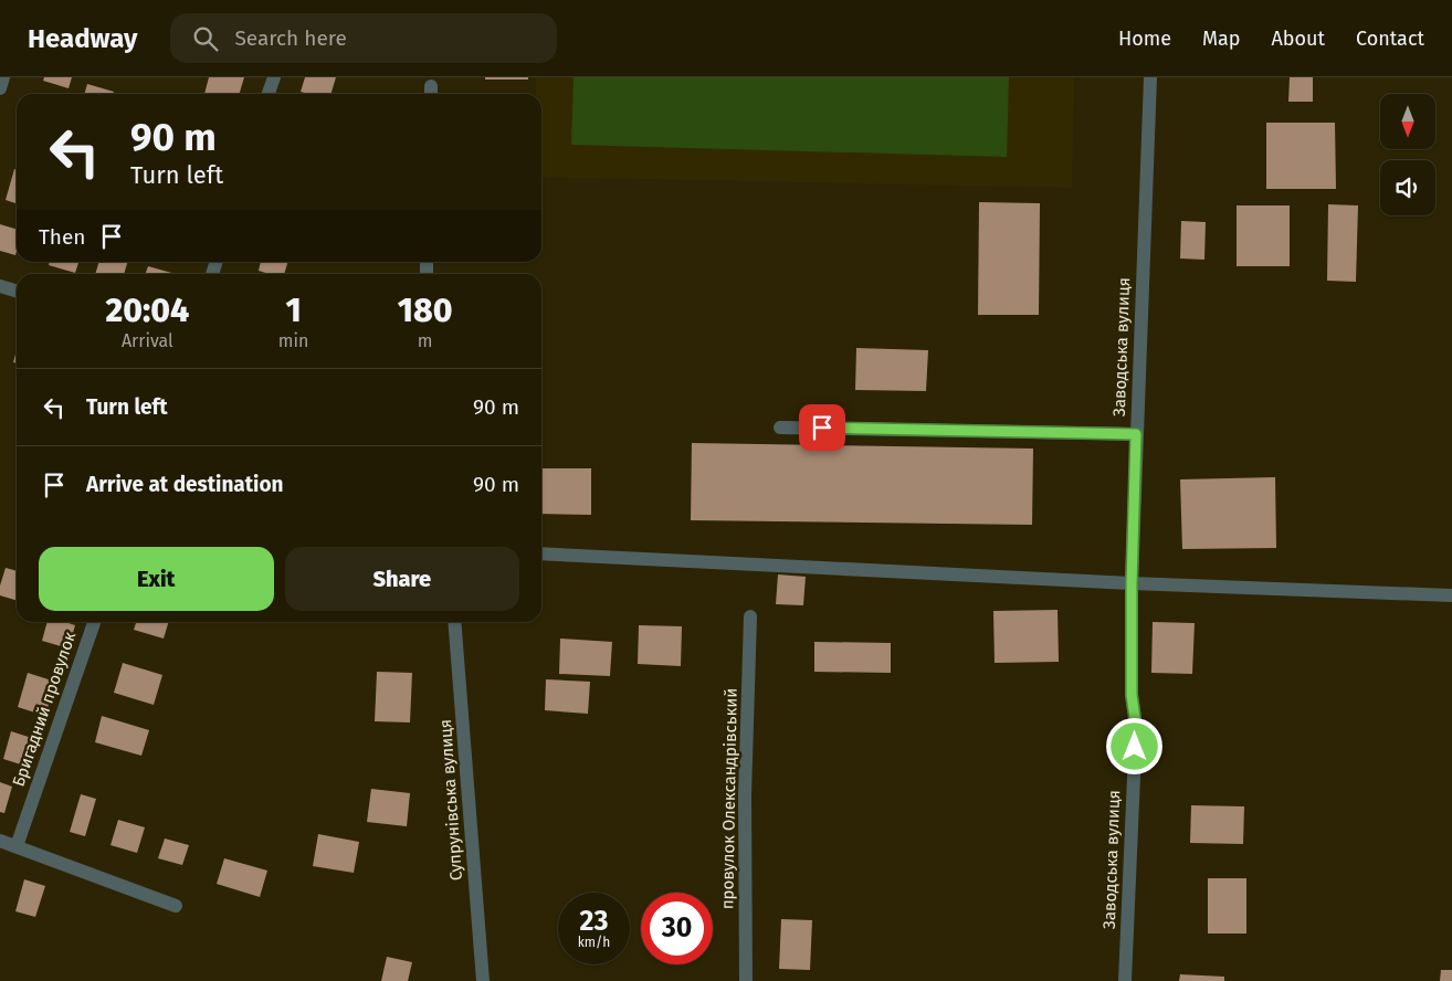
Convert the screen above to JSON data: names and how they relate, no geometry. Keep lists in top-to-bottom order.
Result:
{
  "streets": {
    "street": [
      "Заводська вулиця",
      "Бригадний провулок",
      "провулок Олександрівський",
      "Супрунівська вулиця"
    ]
  },
  "north": "bottom",
  "page": {
    "header": "Headway",
    "search": "Search here",
    "nav": [
      "Home",
      "Map",
      "About",
      "Contact"
    ],
    "turn": ["90 m", "Turn left"],
    "then": "Then",
    "eta": [
      "20:04",
      "Arrival",
      "1",
      "min",
      "180",
      "m"
    ],
    "list": [
      {
        "name": "Turn left",
        "value": "90 m"
      },
      {
        "name": "Arrive at destination",
        "value": "90 m"
      }
    ],
    "buttons": ["Exit", "Share"],
    "speed": "23 km/h",
    "limit": "30"
  }
}
